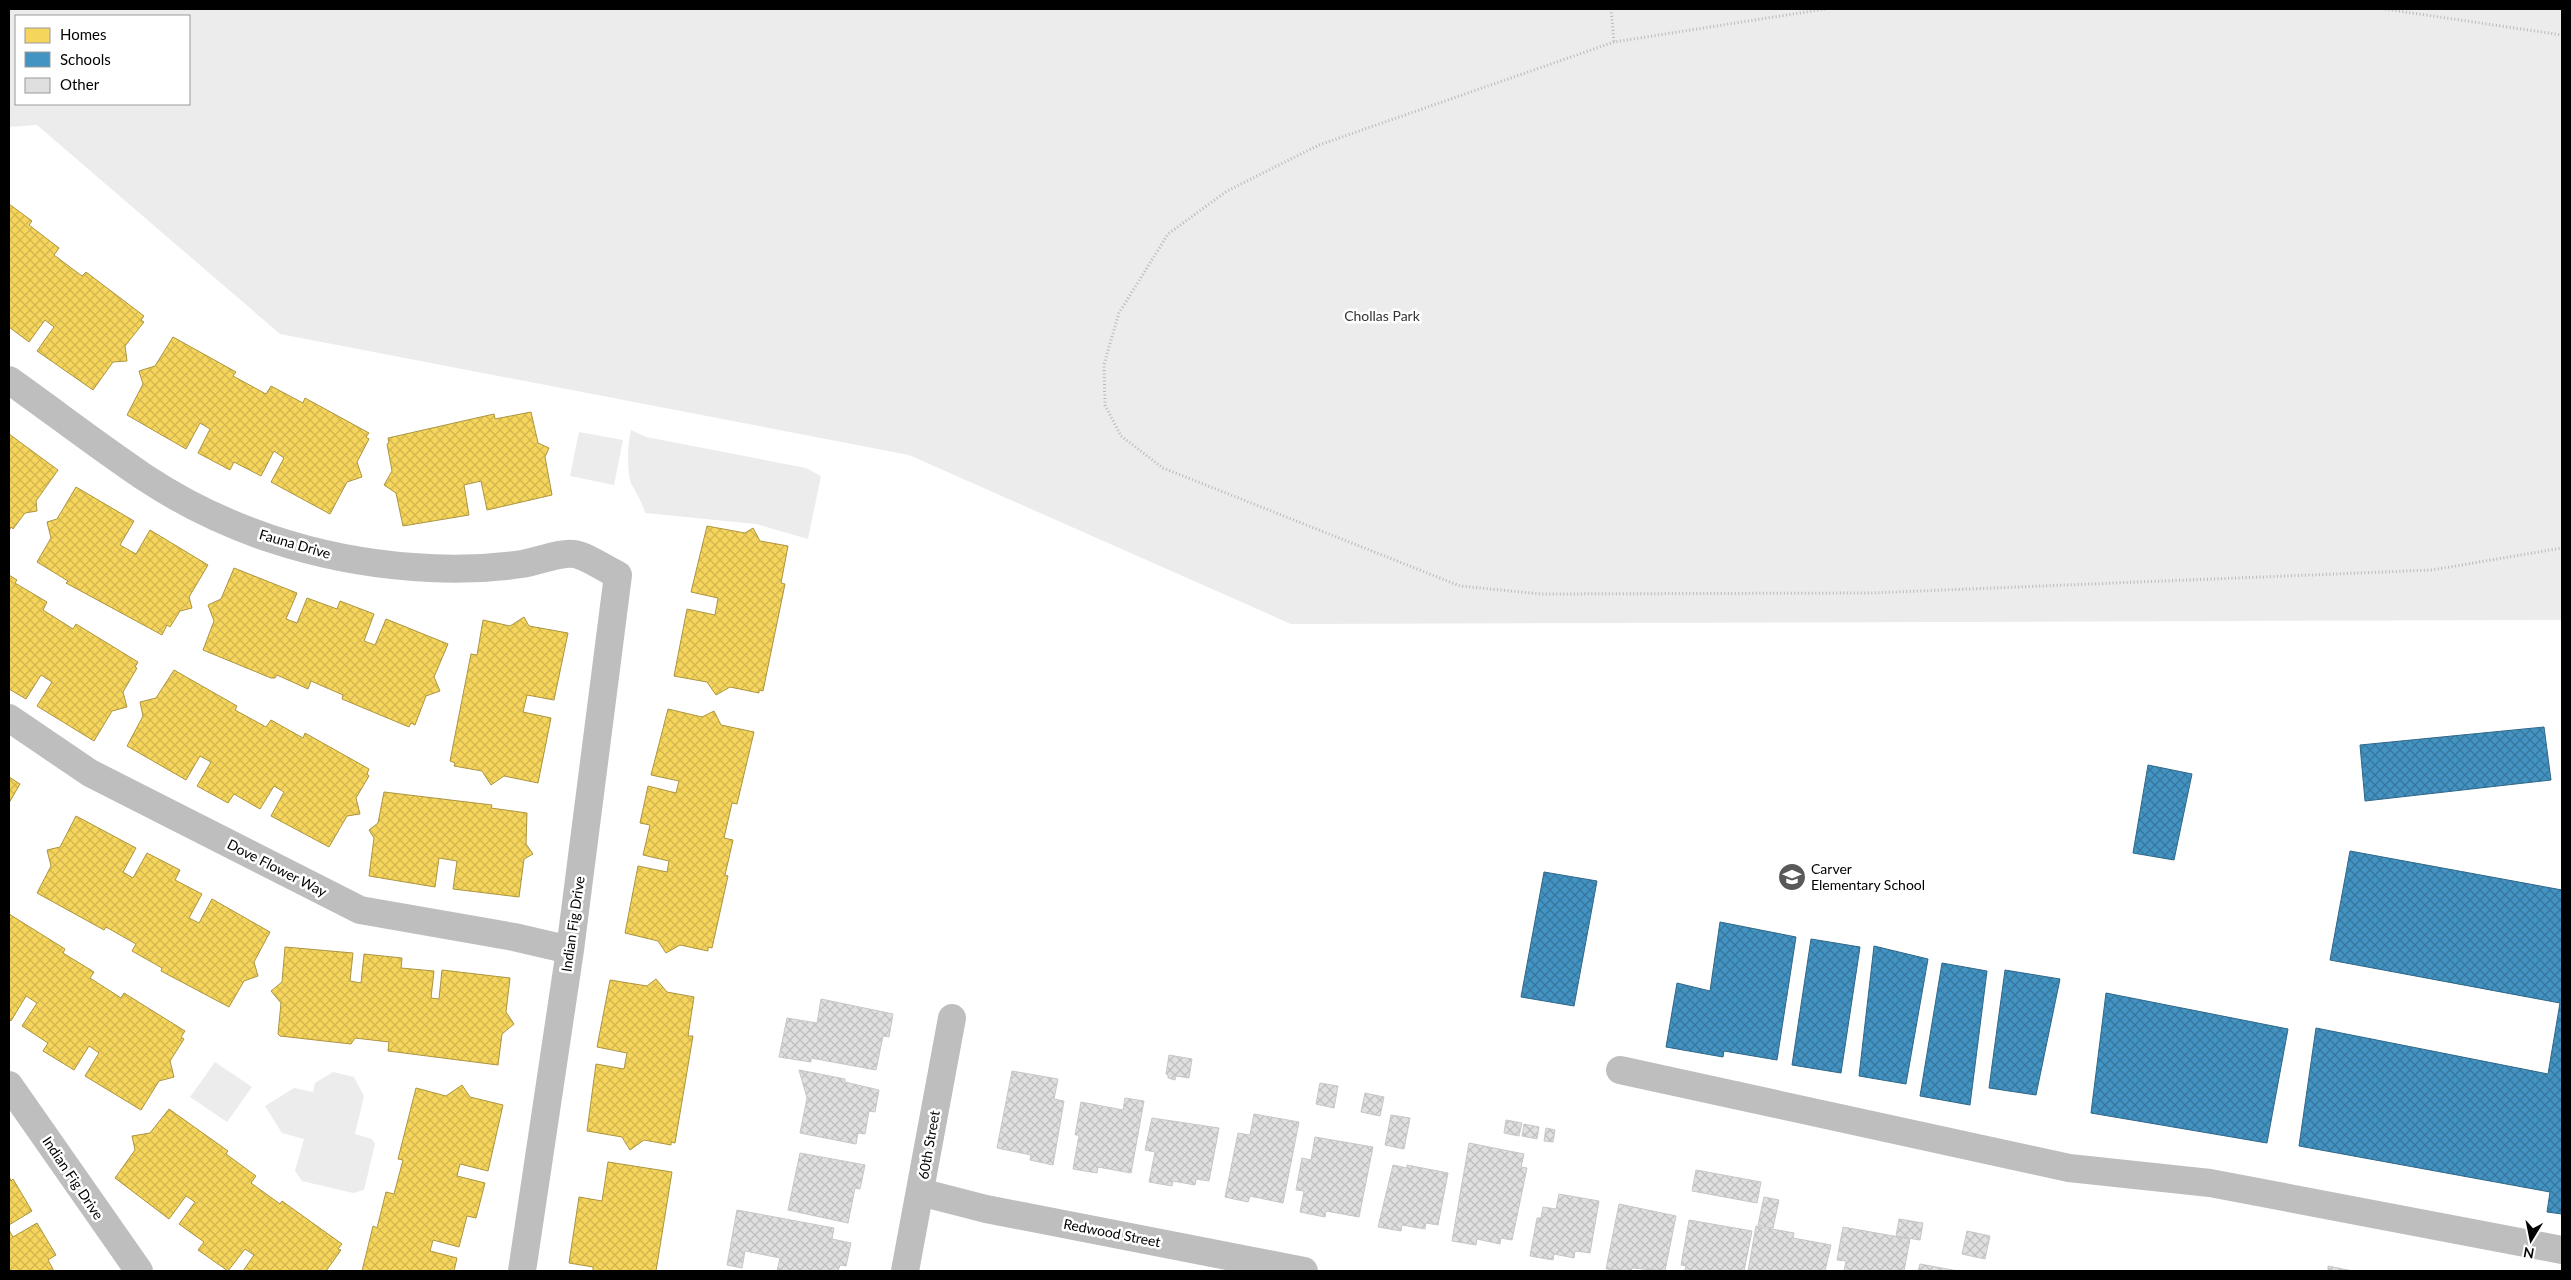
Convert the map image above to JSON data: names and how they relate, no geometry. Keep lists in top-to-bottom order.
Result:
{
  "streets": {
    "street": [
      "Fauna Drive",
      "Dove Flower Way",
      "Indian Fig Drive",
      "60th Street",
      "Redwood Street"
    ]
  },
  "crossings": [
    ["Fauna Drive", "Indian Fig Drive"],
    ["Dove Flower Way", "Indian Fig Drive"],
    ["60th Street", "Redwood Street"]
  ],
  "parks": ["Chollas Park"],
  "places": {
    "school or university": ["Carver Elementary School"]
  },
  "legend": ["Homes", "Schools", "Other"],
  "north": "bottom"
}
